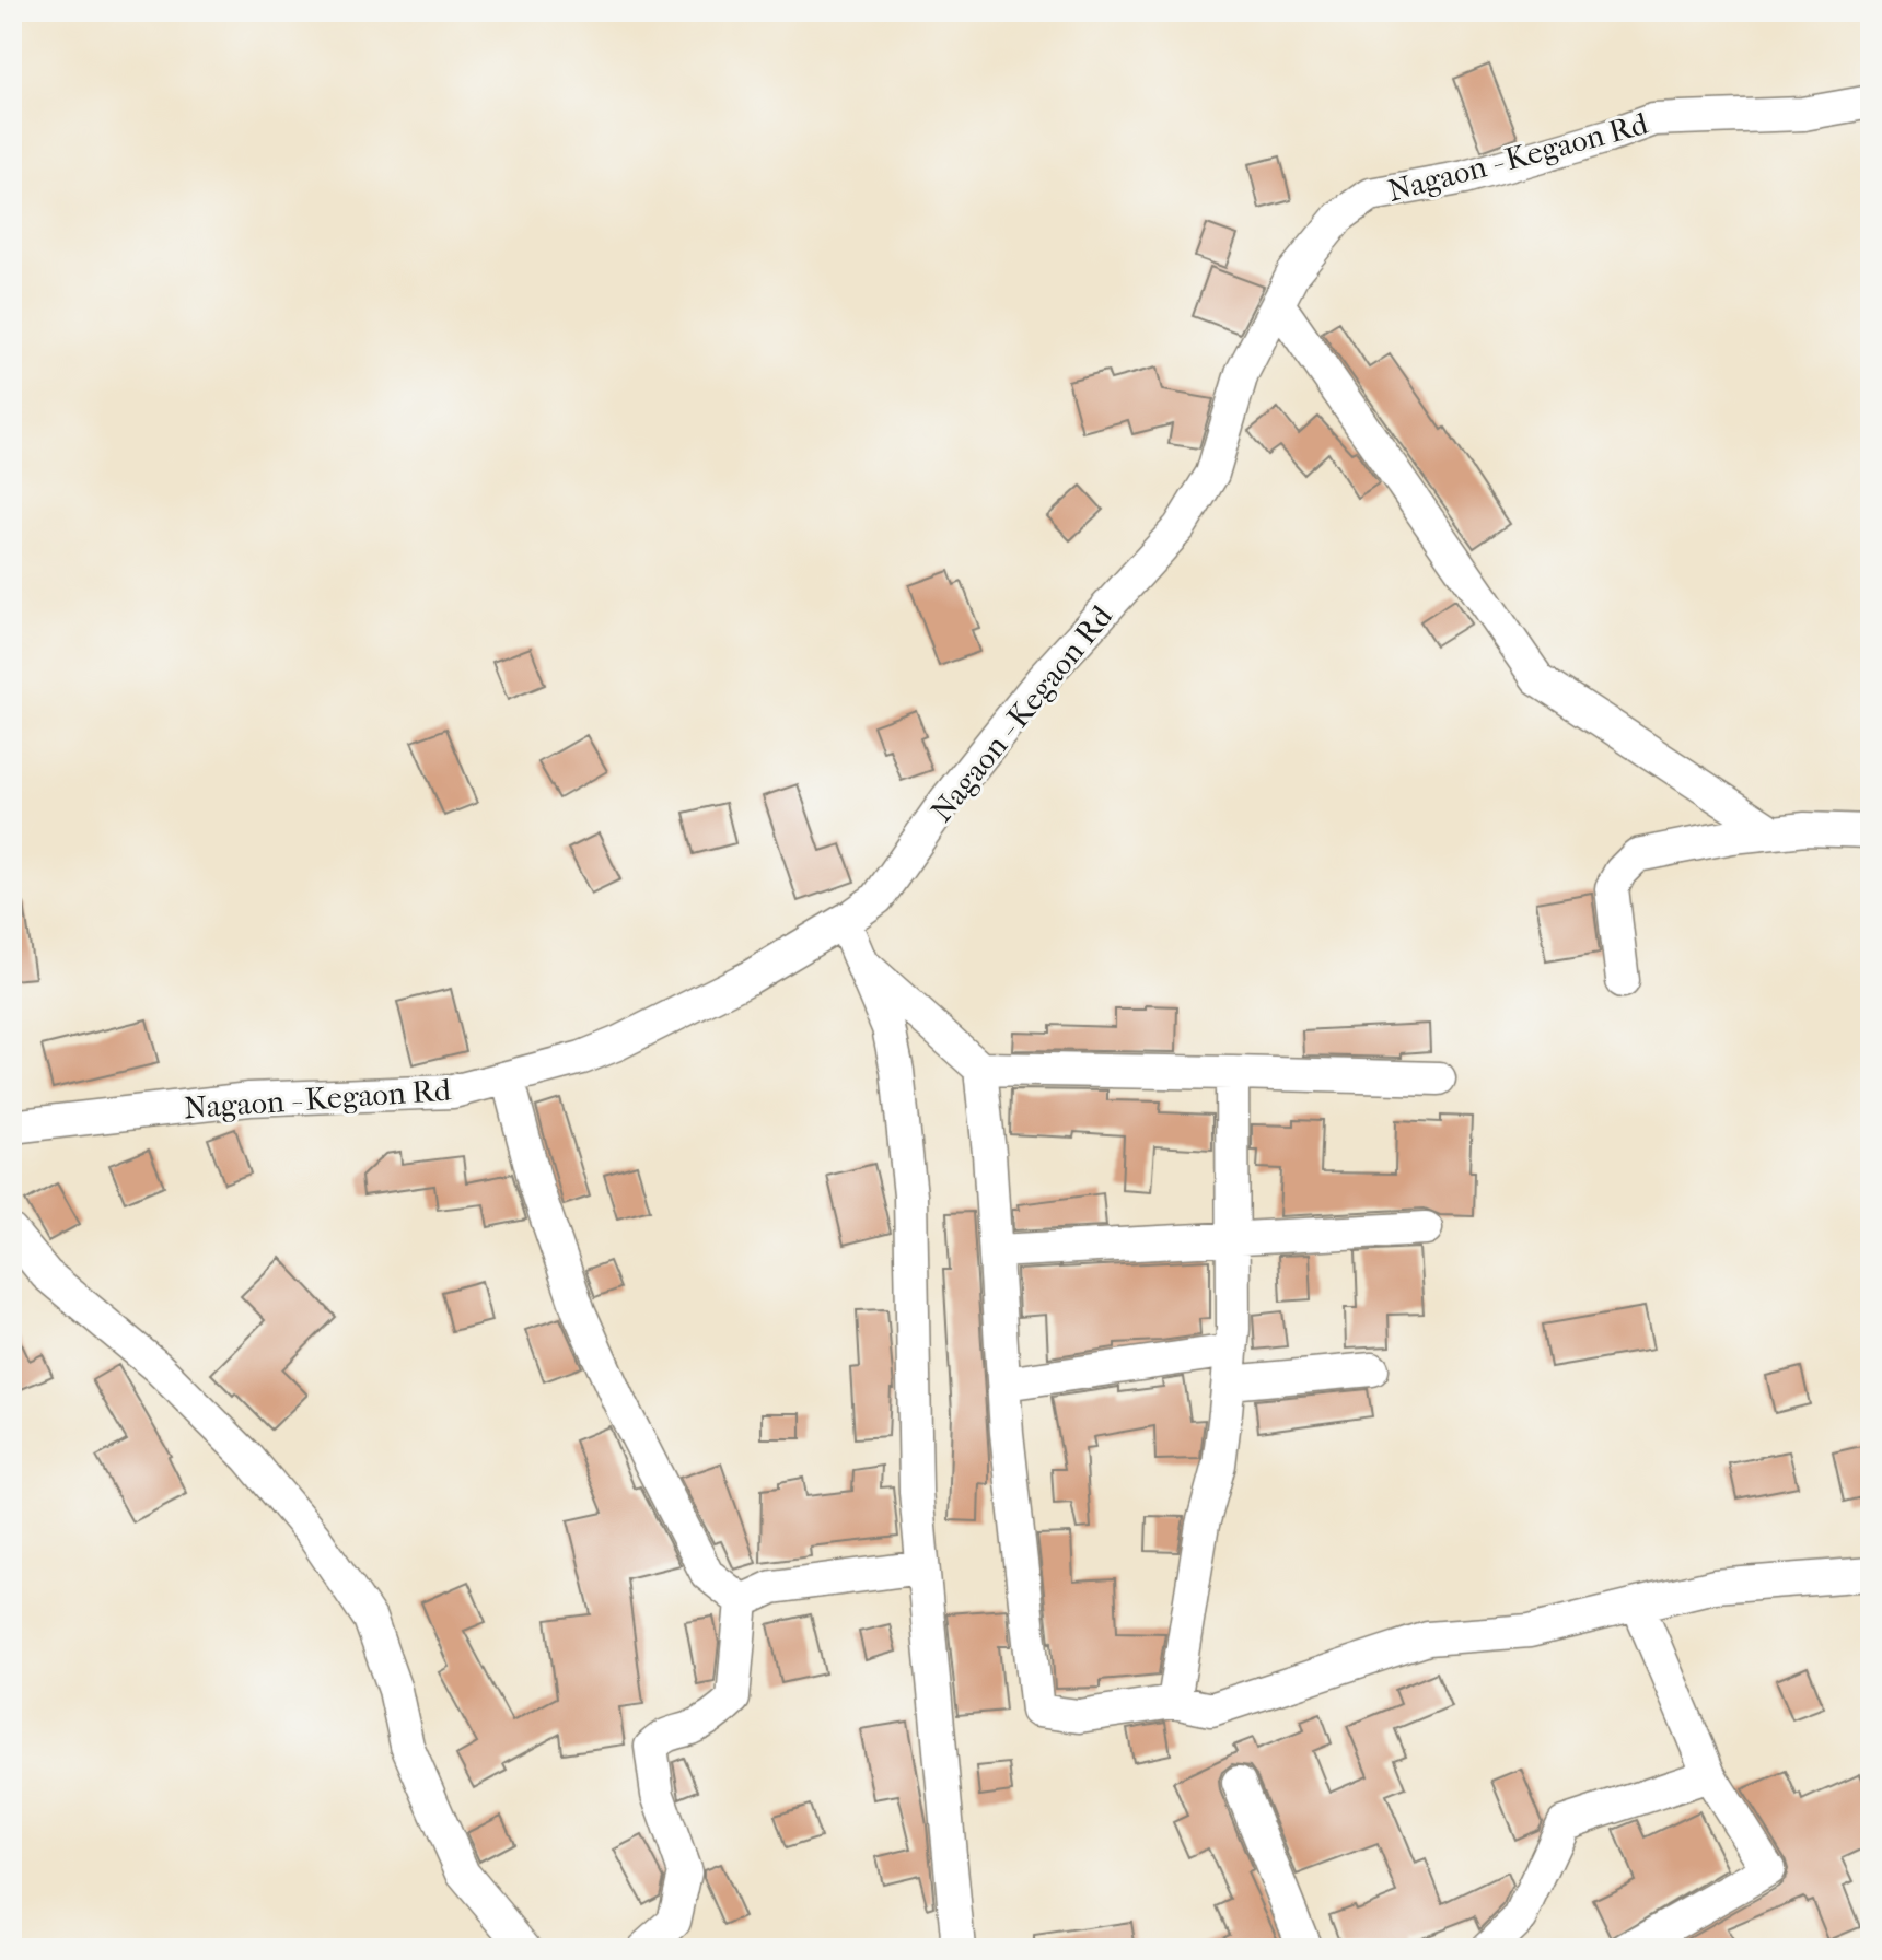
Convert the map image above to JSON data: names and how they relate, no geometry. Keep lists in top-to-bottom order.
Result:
{
  "streets": {
    "street": ["Nagaon - Kegaon Rd"]
  }
}
